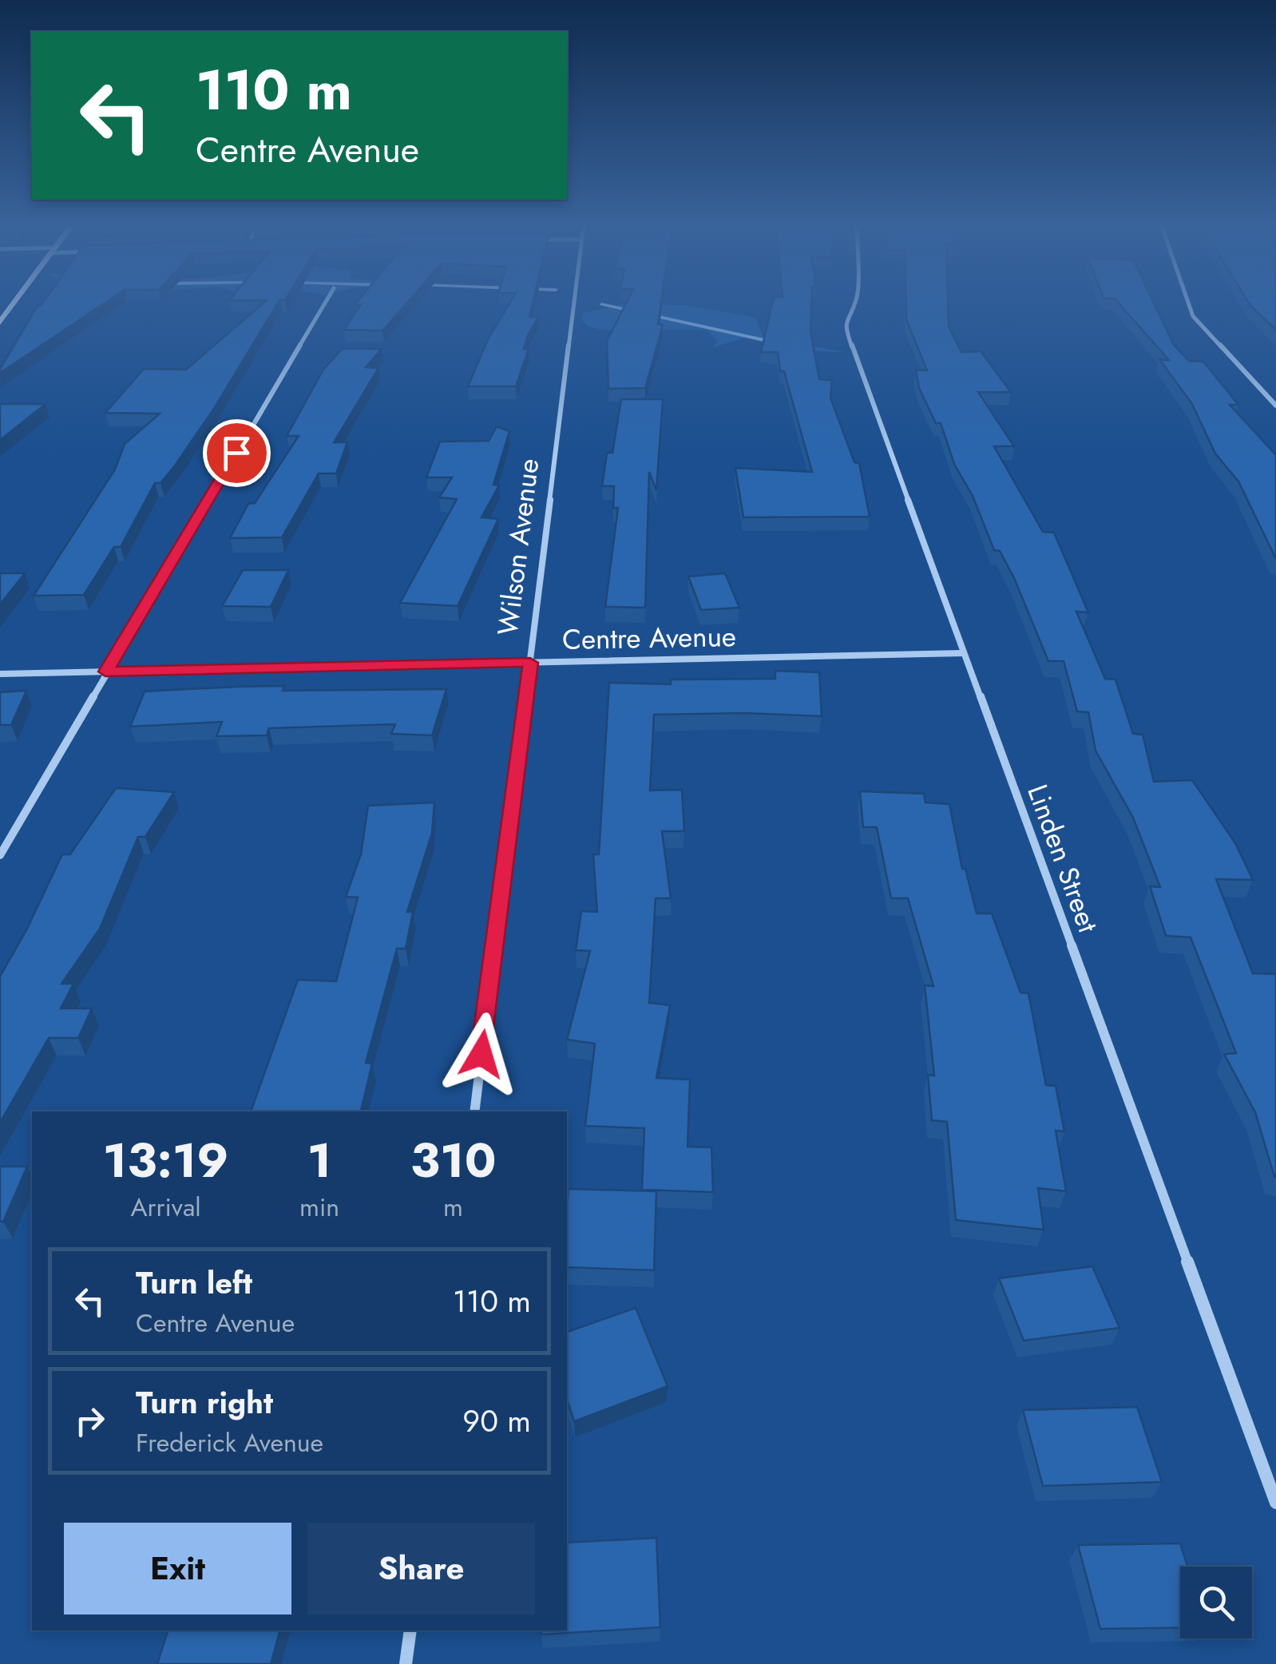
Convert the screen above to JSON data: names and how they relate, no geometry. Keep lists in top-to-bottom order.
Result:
{
  "streets": {
    "street": ["Wilson Avenue", "Centre Avenue", "Linden Street"]
  },
  "crossings": [
    ["Wilson Avenue", "Centre Avenue"],
    ["Centre Avenue", "Linden Street"]
  ],
  "page": {
    "turn": ["110 m", "Centre Avenue"],
    "eta": [
      "13:19",
      "Arrival",
      "1",
      "min",
      "310",
      "m"
    ],
    "list": [
      {
        "name": "Turn left",
        "note": "Centre Avenue",
        "value": "110 m"
      },
      {
        "name": "Turn right",
        "note": "Frederick Avenue",
        "value": "90 m"
      }
    ],
    "buttons": ["Exit", "Share"]
  }
}
